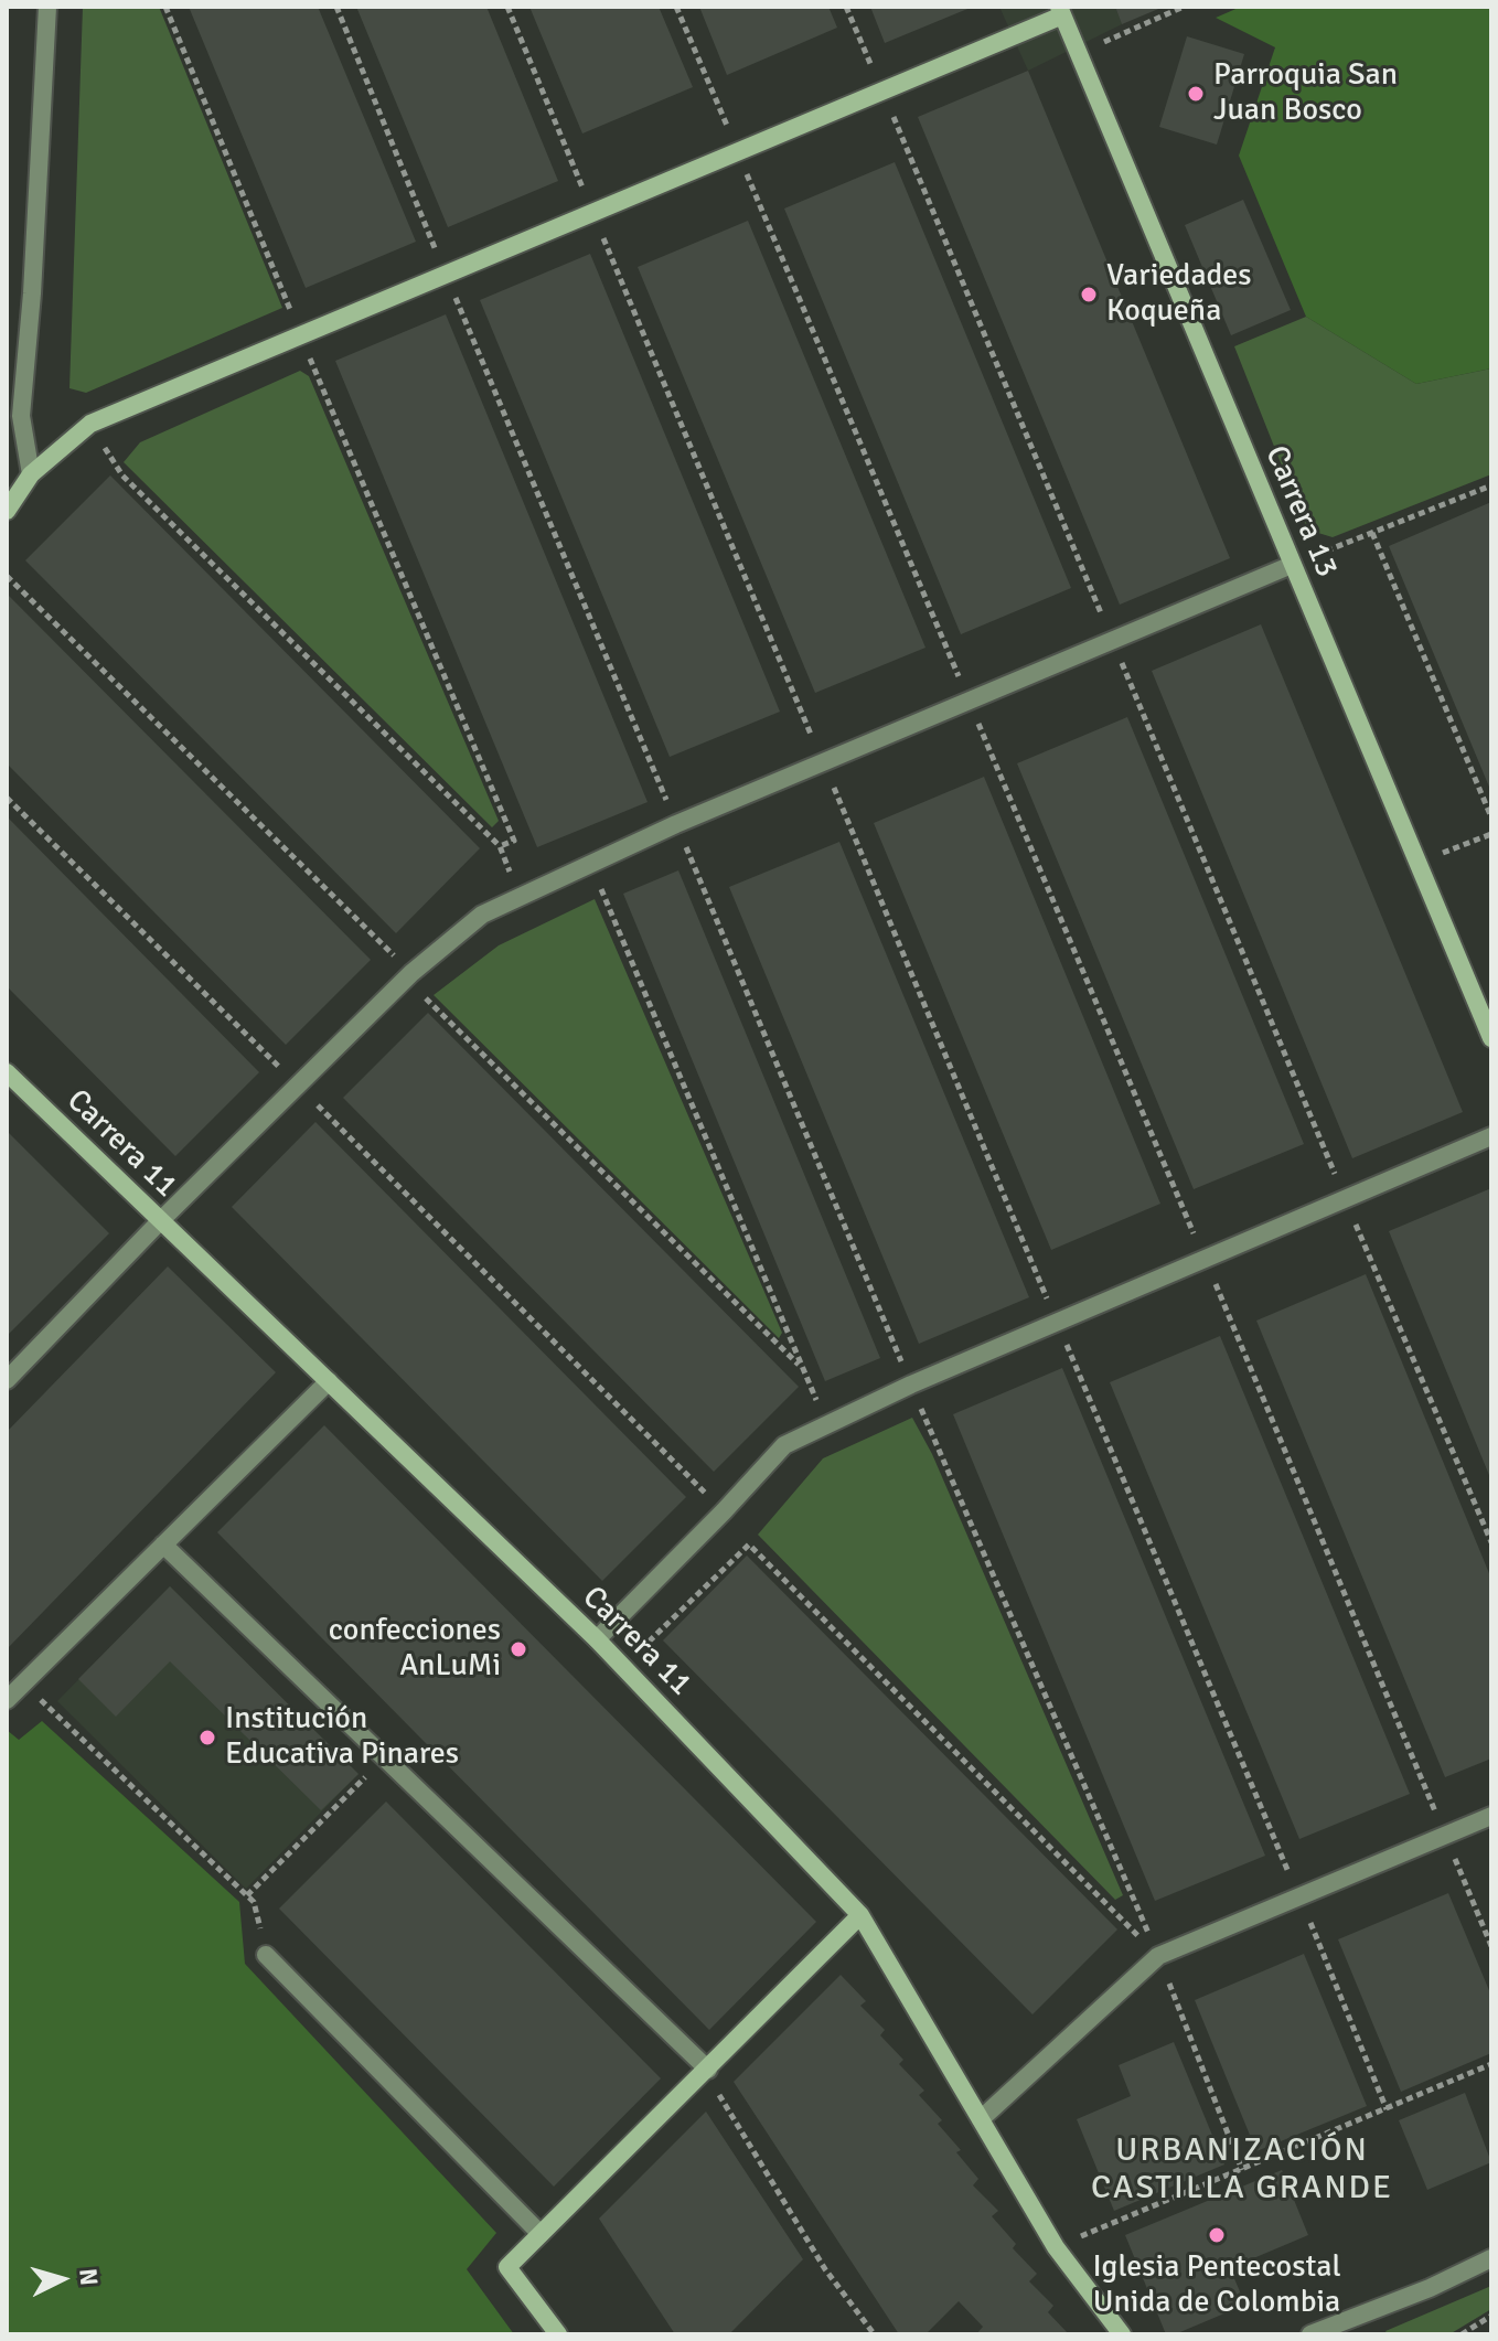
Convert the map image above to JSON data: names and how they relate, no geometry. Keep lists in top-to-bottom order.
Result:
{
  "streets": {
    "street": ["Carrera 13", "Carrera 11"]
  },
  "districts": ["URBANIZACIÓN CASTILLA GRANDE"],
  "places": [
    "Parroquia San Juan Bosco",
    "Variedades Koqueña",
    "confecciones AnLuMi",
    "Institución Educativa Pinares",
    "Iglesia Pentecostal Unida de Colombia"
  ],
  "north": "right"
}
